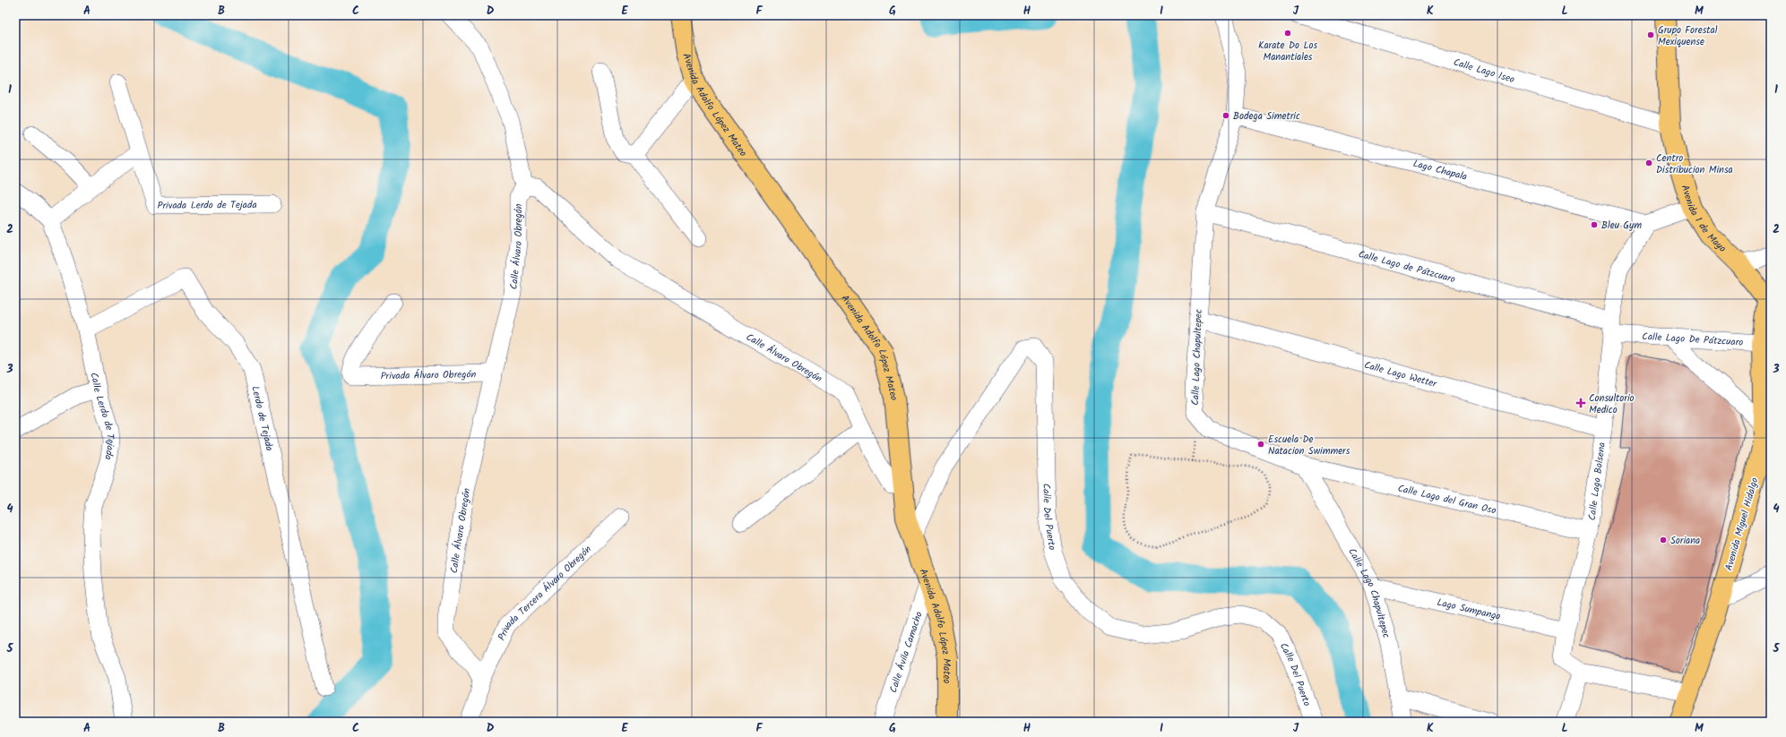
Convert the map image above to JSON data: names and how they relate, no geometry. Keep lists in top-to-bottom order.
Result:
{
  "streets": {
    "main road": ["Avenida Adolfo López Mateo", "Avenida 1 de Mayo", "Avenida Miguel Hidalgo"],
    "street": [
      "Calle Lago Iseo",
      "Lago Chapala",
      "Privada Lerdo de Tejada",
      "Calle Álvaro Obregón",
      "Calle Lago de Pátzcuaro",
      "Calle Lago De Pátzcuaro",
      "Calle Lago Chapultepec",
      "Calle Lago Wetter",
      "Privada Álvaro Obregón",
      "Calle Lerdo de Tejada",
      "Lerdo de Tejada",
      "Calle Lago Bolsena",
      "Calle Lago del Gran Oso",
      "Calle Del Puerto",
      "Privada Tercera Álvaro Obregón",
      "Lago Sumpango",
      "Calle Ávila Camacho"
    ]
  },
  "crossings": [
    ["Calle Lago Iseo", "Avenida 1 de Mayo"],
    ["Avenida Adolfo López Mateo", "Calle Álvaro Obregón"],
    ["Avenida Adolfo López Mateo", "Calle Del Puerto"],
    ["Avenida Adolfo López Mateo", "Calle Ávila Camacho"],
    ["Lago Chapala", "Calle Lago Chapultepec"],
    ["Lago Chapala", "Calle Lago Bolsena"],
    ["Avenida 1 de Mayo", "Avenida Miguel Hidalgo"],
    ["Calle Álvaro Obregón", "Privada Álvaro Obregón"],
    ["Calle Álvaro Obregón", "Privada Tercera Álvaro Obregón"],
    ["Calle Lago de Pátzcuaro", "Calle Lago De Pátzcuaro"],
    ["Calle Lago de Pátzcuaro", "Calle Lago Chapultepec"],
    ["Calle Lago de Pátzcuaro", "Calle Lago Bolsena"],
    ["Calle Lago De Pátzcuaro", "Calle Lago Bolsena"],
    ["Calle Lago De Pátzcuaro", "Avenida Miguel Hidalgo"],
    ["Calle Lago Chapultepec", "Calle Lago Wetter"],
    ["Calle Lago Chapultepec", "Calle Lago del Gran Oso"],
    ["Calle Lago Chapultepec", "Lago Sumpango"],
    ["Calle Lago Wetter", "Calle Lago Bolsena"],
    ["Calle Lerdo de Tejada", "Lerdo de Tejada"],
    ["Calle Lago Bolsena", "Calle Lago del Gran Oso"],
    ["Calle Lago Bolsena", "Avenida Miguel Hidalgo"],
    ["Calle Lago Bolsena", "Lago Sumpango"]
  ],
  "places": {
    "other": [
      "Karate Do Los Manantiales",
      "Grupo Forestal Mexiquense",
      "Bodega Simetric",
      "Centro Distribucion Minsa",
      "Bleu Gym",
      "Escuela De Natacion Swimmers",
      "Soriana"
    ],
    "health": ["Consultorio Medico"]
  },
  "grid": {
    "columns": [
      "A",
      "B",
      "C",
      "D",
      "E",
      "F",
      "G",
      "H",
      "I",
      "J",
      "K",
      "L",
      "M"
    ],
    "rows": [
      "1",
      "2",
      "3",
      "4",
      "5"
    ]
  }
}
